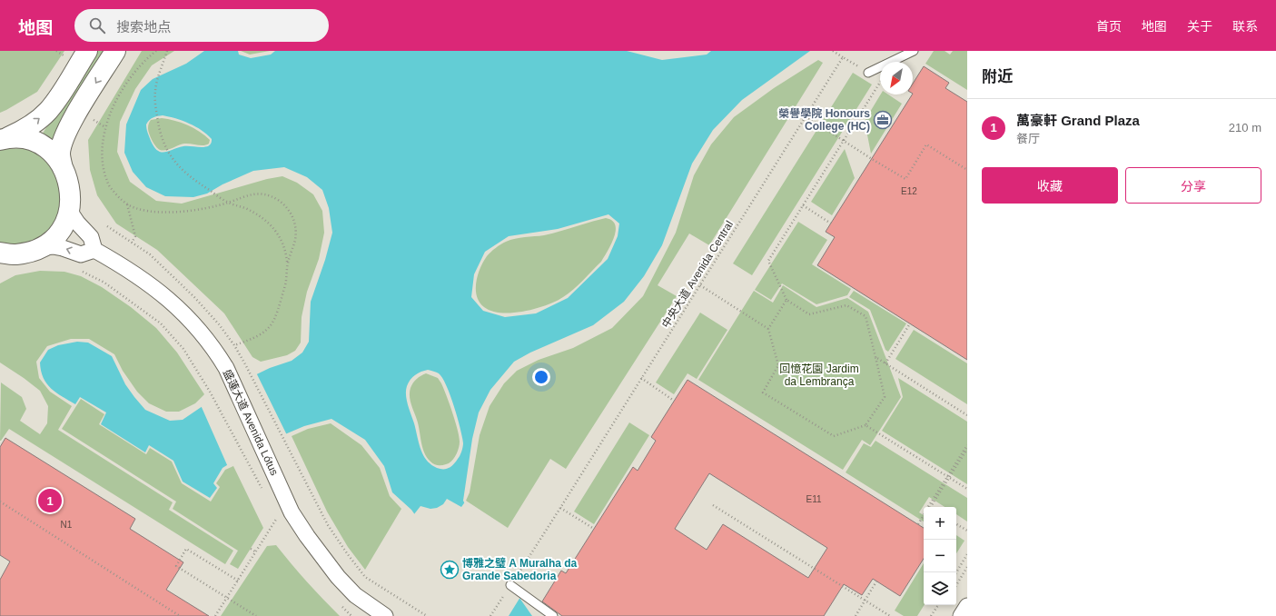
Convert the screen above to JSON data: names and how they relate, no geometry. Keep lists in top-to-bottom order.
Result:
{
  "streets": {
    "street": ["盛蓮大道 Avenida Lótus"],
    "path": ["中央大道 Avenida Central"]
  },
  "parks": ["回憶花園 Jardim da Lembrança"],
  "places": {
    "office": ["榮譽學院 Honours College (HC)"],
    "place": ["博雅之璧 A Muralha da Grande Sabedoria"]
  },
  "house_numbers": ["E12", "E11", "N1"],
  "north": "bottom left",
  "page": {
    "header": "地图",
    "search": "搜索地点",
    "nav": [
      "首页",
      "地图",
      "关于",
      "联系"
    ],
    "heading": "附近",
    "list": [
      {
        "mark": "1",
        "name": "萬豪軒 Grand Plaza",
        "note": "餐厅",
        "value": "210 m"
      }
    ],
    "buttons": ["收藏", "分享"],
    "pins": "1",
    "map_buttons": ["+", "−"]
  }
}
